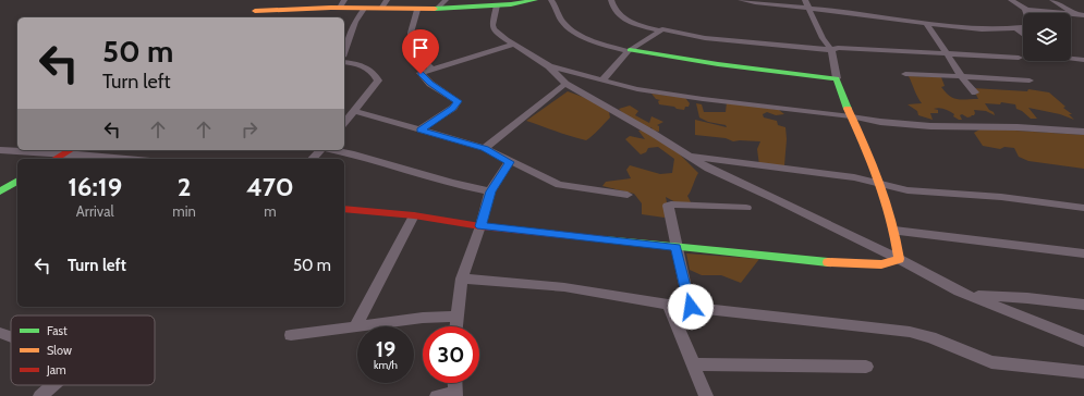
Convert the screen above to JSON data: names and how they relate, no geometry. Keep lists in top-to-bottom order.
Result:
{
  "legend": ["Fast", "Slow", "Jam"],
  "page": {
    "turn": ["50 m", "Turn left"],
    "eta": [
      "16:19",
      "Arrival",
      "2",
      "min",
      "470",
      "m"
    ],
    "list": [
      {
        "name": "Turn left",
        "value": "50 m"
      }
    ],
    "speed": "19 km/h",
    "limit": "30"
  }
}
